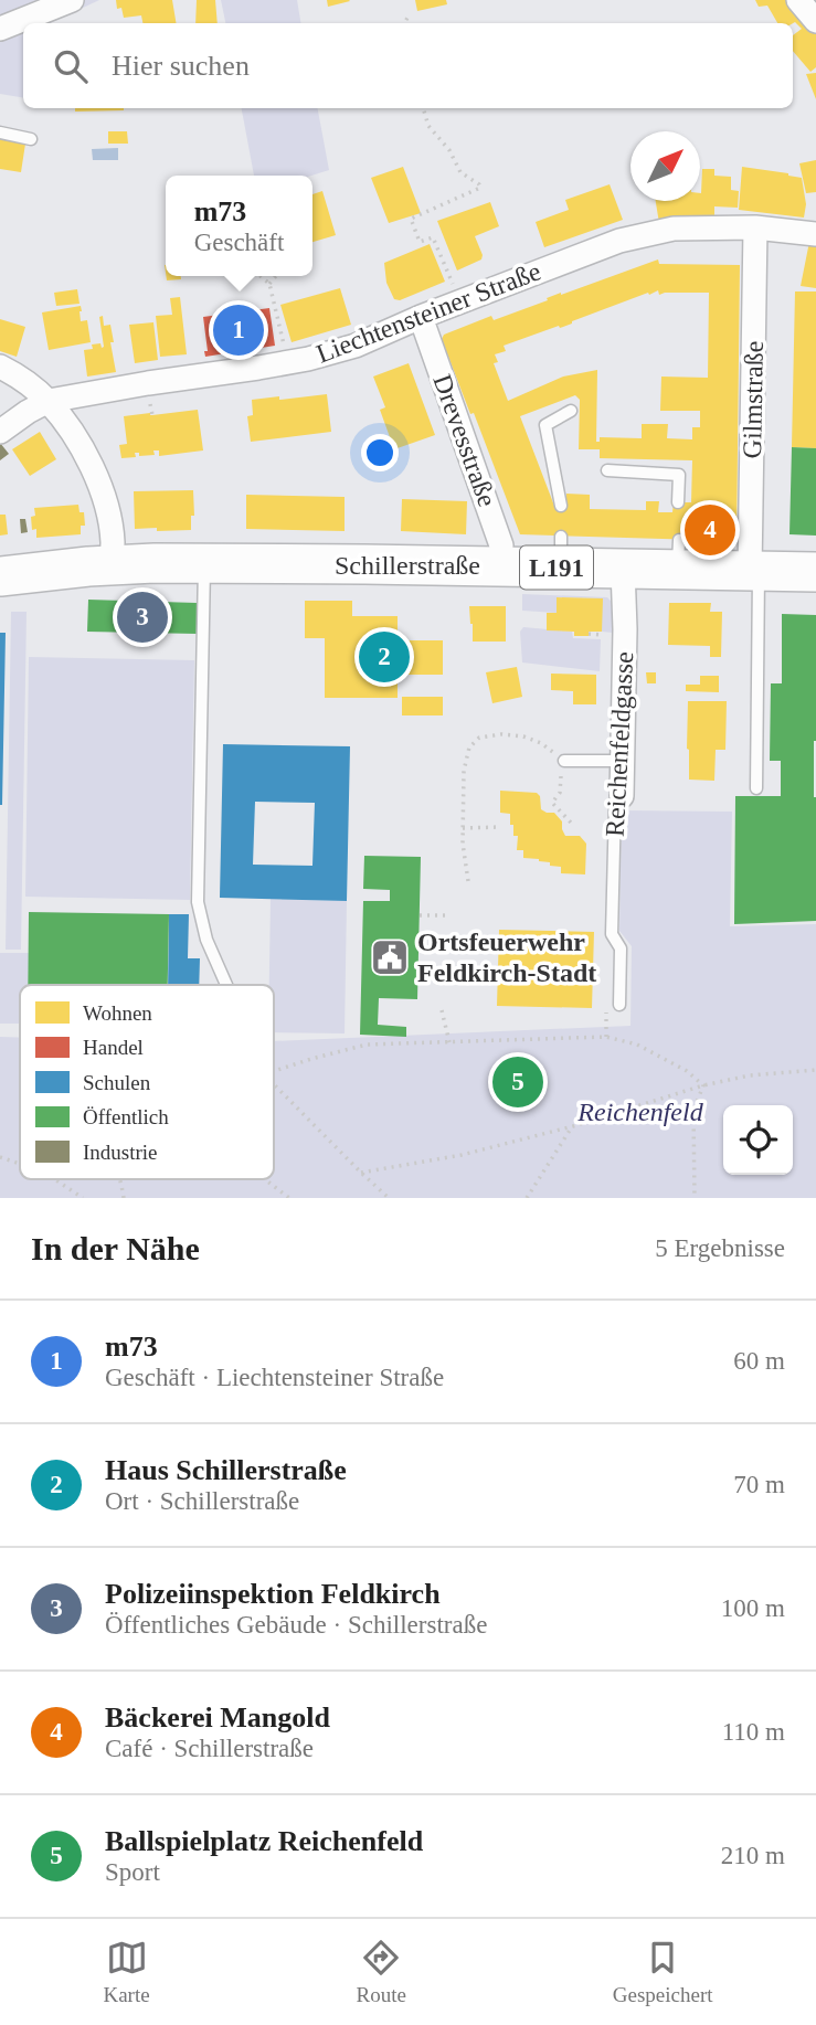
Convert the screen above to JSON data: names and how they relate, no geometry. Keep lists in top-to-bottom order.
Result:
{
  "streets": {
    "main road": ["Schillerstraße", "L191"],
    "street": [
      "Liechtensteiner Straße",
      "Gilmstraße",
      "Drevesstraße",
      "Reichenfeldgasse"
    ]
  },
  "crossings": [
    ["Liechtensteiner Straße", "Gilmstraße"],
    ["Liechtensteiner Straße", "Drevesstraße"],
    ["Gilmstraße", "Schillerstraße"],
    ["Drevesstraße", "Schillerstraße"],
    ["Schillerstraße", "Reichenfeldgasse"]
  ],
  "parks": ["Reichenfeld"],
  "places": {
    "public building": ["Ortsfeuerwehr Feldkirch-Stadt"]
  },
  "legend": [
    "Wohnen",
    "Handel",
    "Schulen",
    "Öffentlich",
    "Industrie"
  ],
  "north": "top right",
  "page": {
    "search": "Hier suchen",
    "popup": ["m73", "Geschäft"],
    "pins": [
      "1",
      "4",
      "3",
      "2",
      "5"
    ],
    "heading": ["In der Nähe", "5 Ergebnisse"],
    "list": [
      {
        "mark": "1",
        "name": "m73",
        "note": "Geschäft · Liechtensteiner Straße",
        "value": "60 m"
      },
      {
        "mark": "2",
        "name": "Haus Schillerstraße",
        "note": "Ort · Schillerstraße",
        "value": "70 m"
      },
      {
        "mark": "3",
        "name": "Polizeiinspektion Feldkirch",
        "note": "Öffentliches Gebäude · Schillerstraße",
        "value": "100 m"
      },
      {
        "mark": "4",
        "name": "Bäckerei Mangold",
        "note": "Café · Schillerstraße",
        "value": "110 m"
      },
      {
        "mark": "5",
        "name": "Ballspielplatz Reichenfeld",
        "note": "Sport",
        "value": "210 m"
      }
    ],
    "nav": ["Karte", "Route", "Gespeichert"]
  }
}
